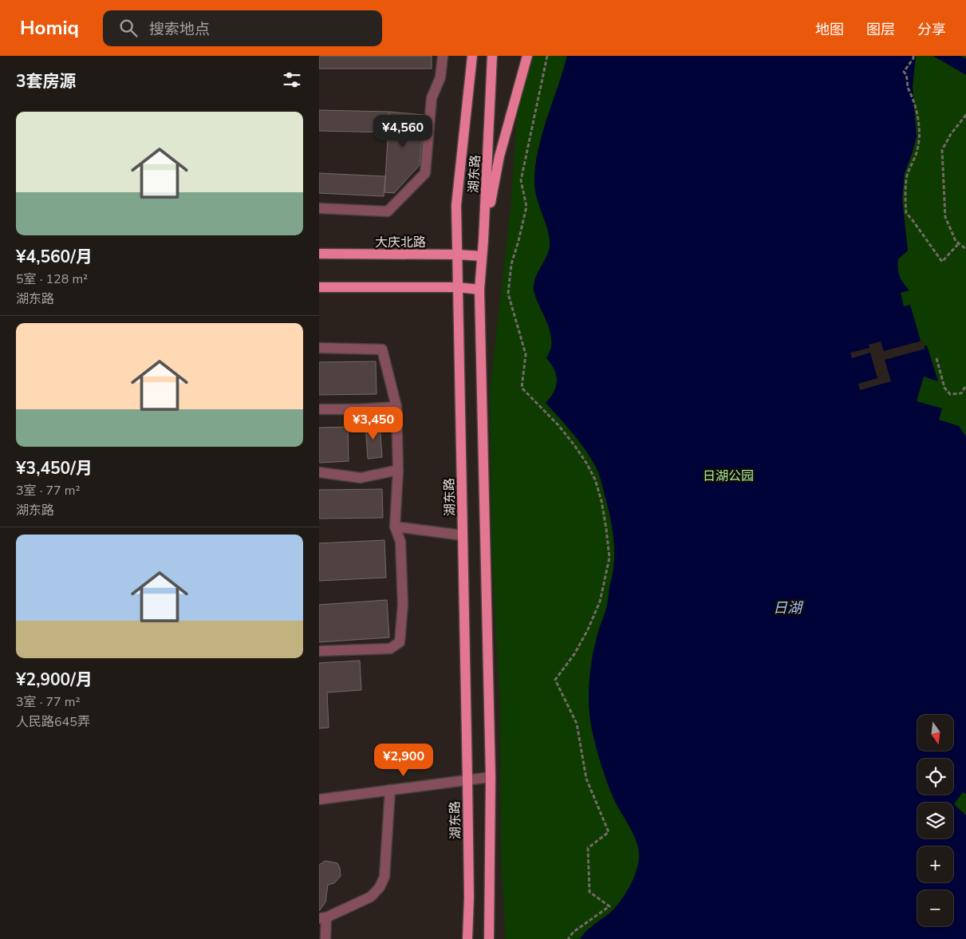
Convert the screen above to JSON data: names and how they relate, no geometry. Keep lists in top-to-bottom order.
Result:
{
  "streets": {
    "main road": ["湖东路", "大庆北路"]
  },
  "crossings": [
    ["湖东路", "大庆北路"]
  ],
  "water": ["日湖"],
  "parks": ["日湖公园"],
  "north": "bottom",
  "page": {
    "header": "Homiq",
    "search": "搜索地点",
    "nav": ["地图", "图层", "分享"],
    "heading": "3套房源",
    "list": [
      {
        "name": "¥4,560/月",
        "note": "5室 · 128 m² · 湖东路"
      },
      {
        "name": "¥3,450/月",
        "note": "3室 · 77 m² · 湖东路"
      },
      {
        "name": "¥2,900/月",
        "note": "3室 · 77 m² · 人民路645弄"
      }
    ],
    "price": ["¥4,560", "¥3,450", "¥2,900"],
    "map_buttons": ["+", "−"]
  }
}
